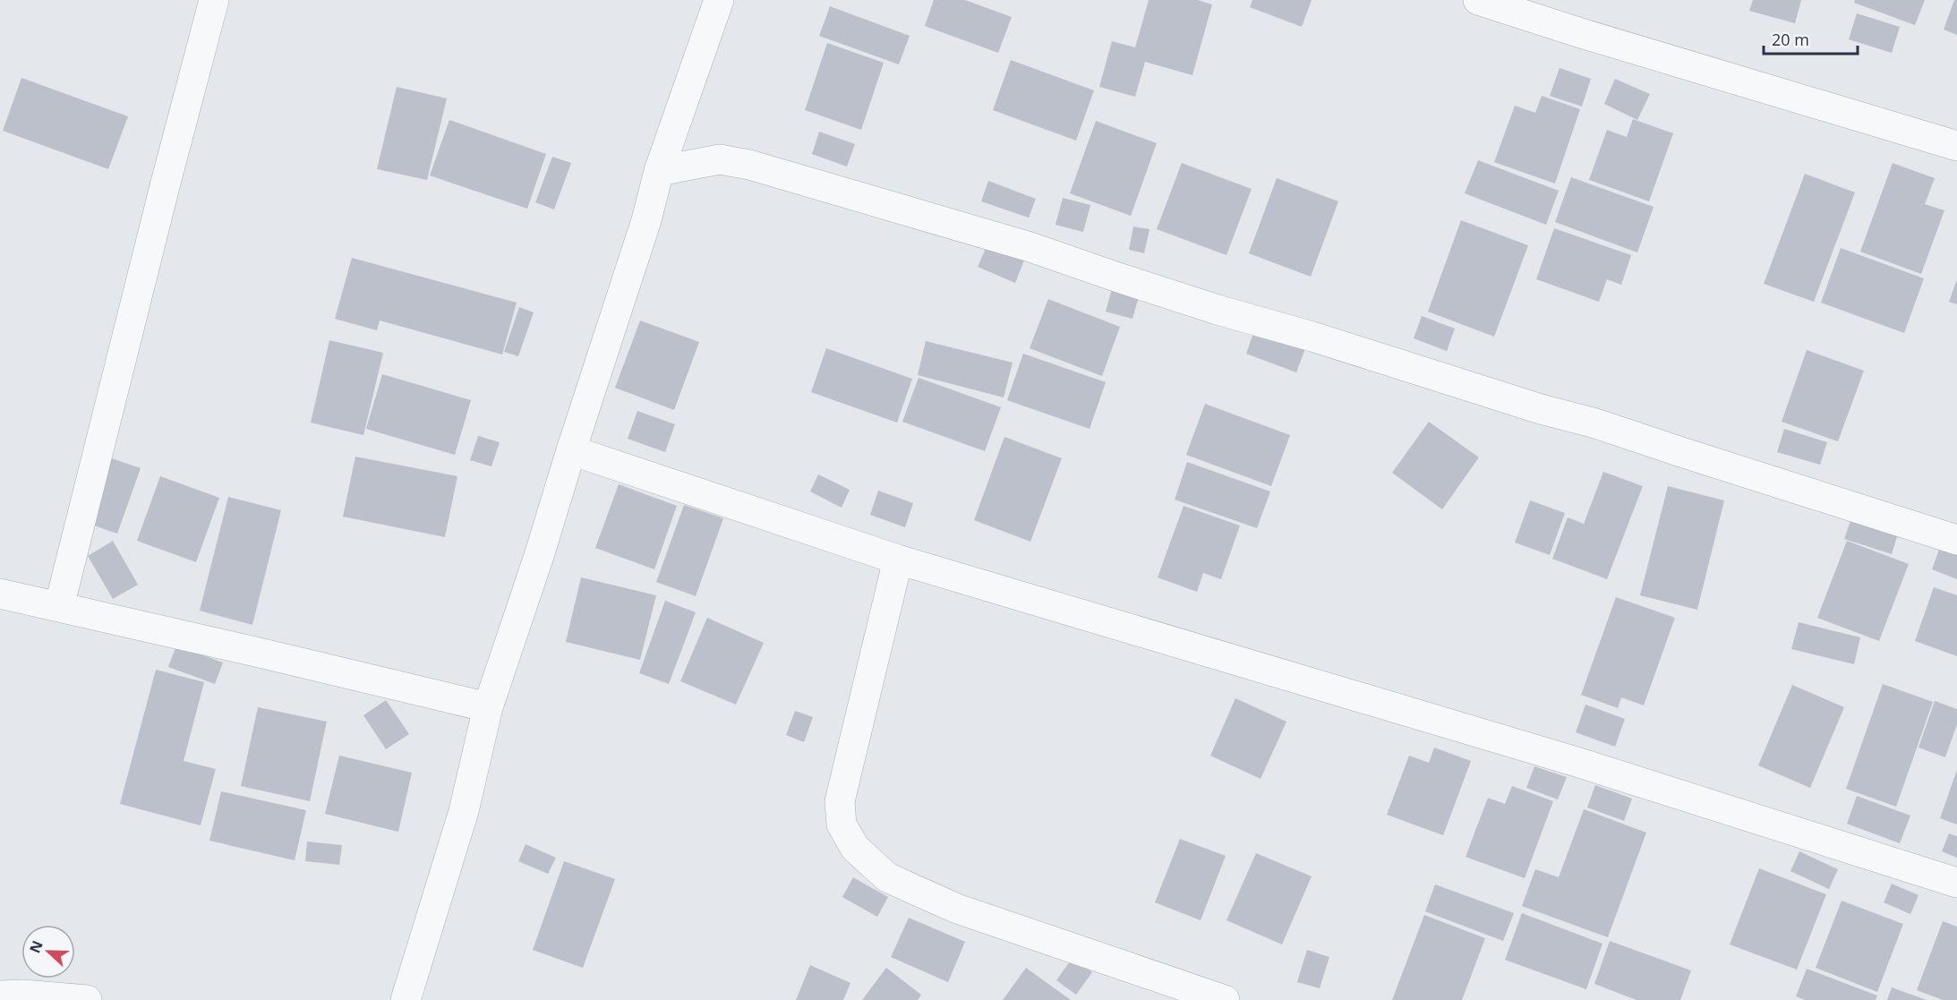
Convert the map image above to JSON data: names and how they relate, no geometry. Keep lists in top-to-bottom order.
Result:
{
  "scale_bar": "20 m",
  "north": "left"
}
